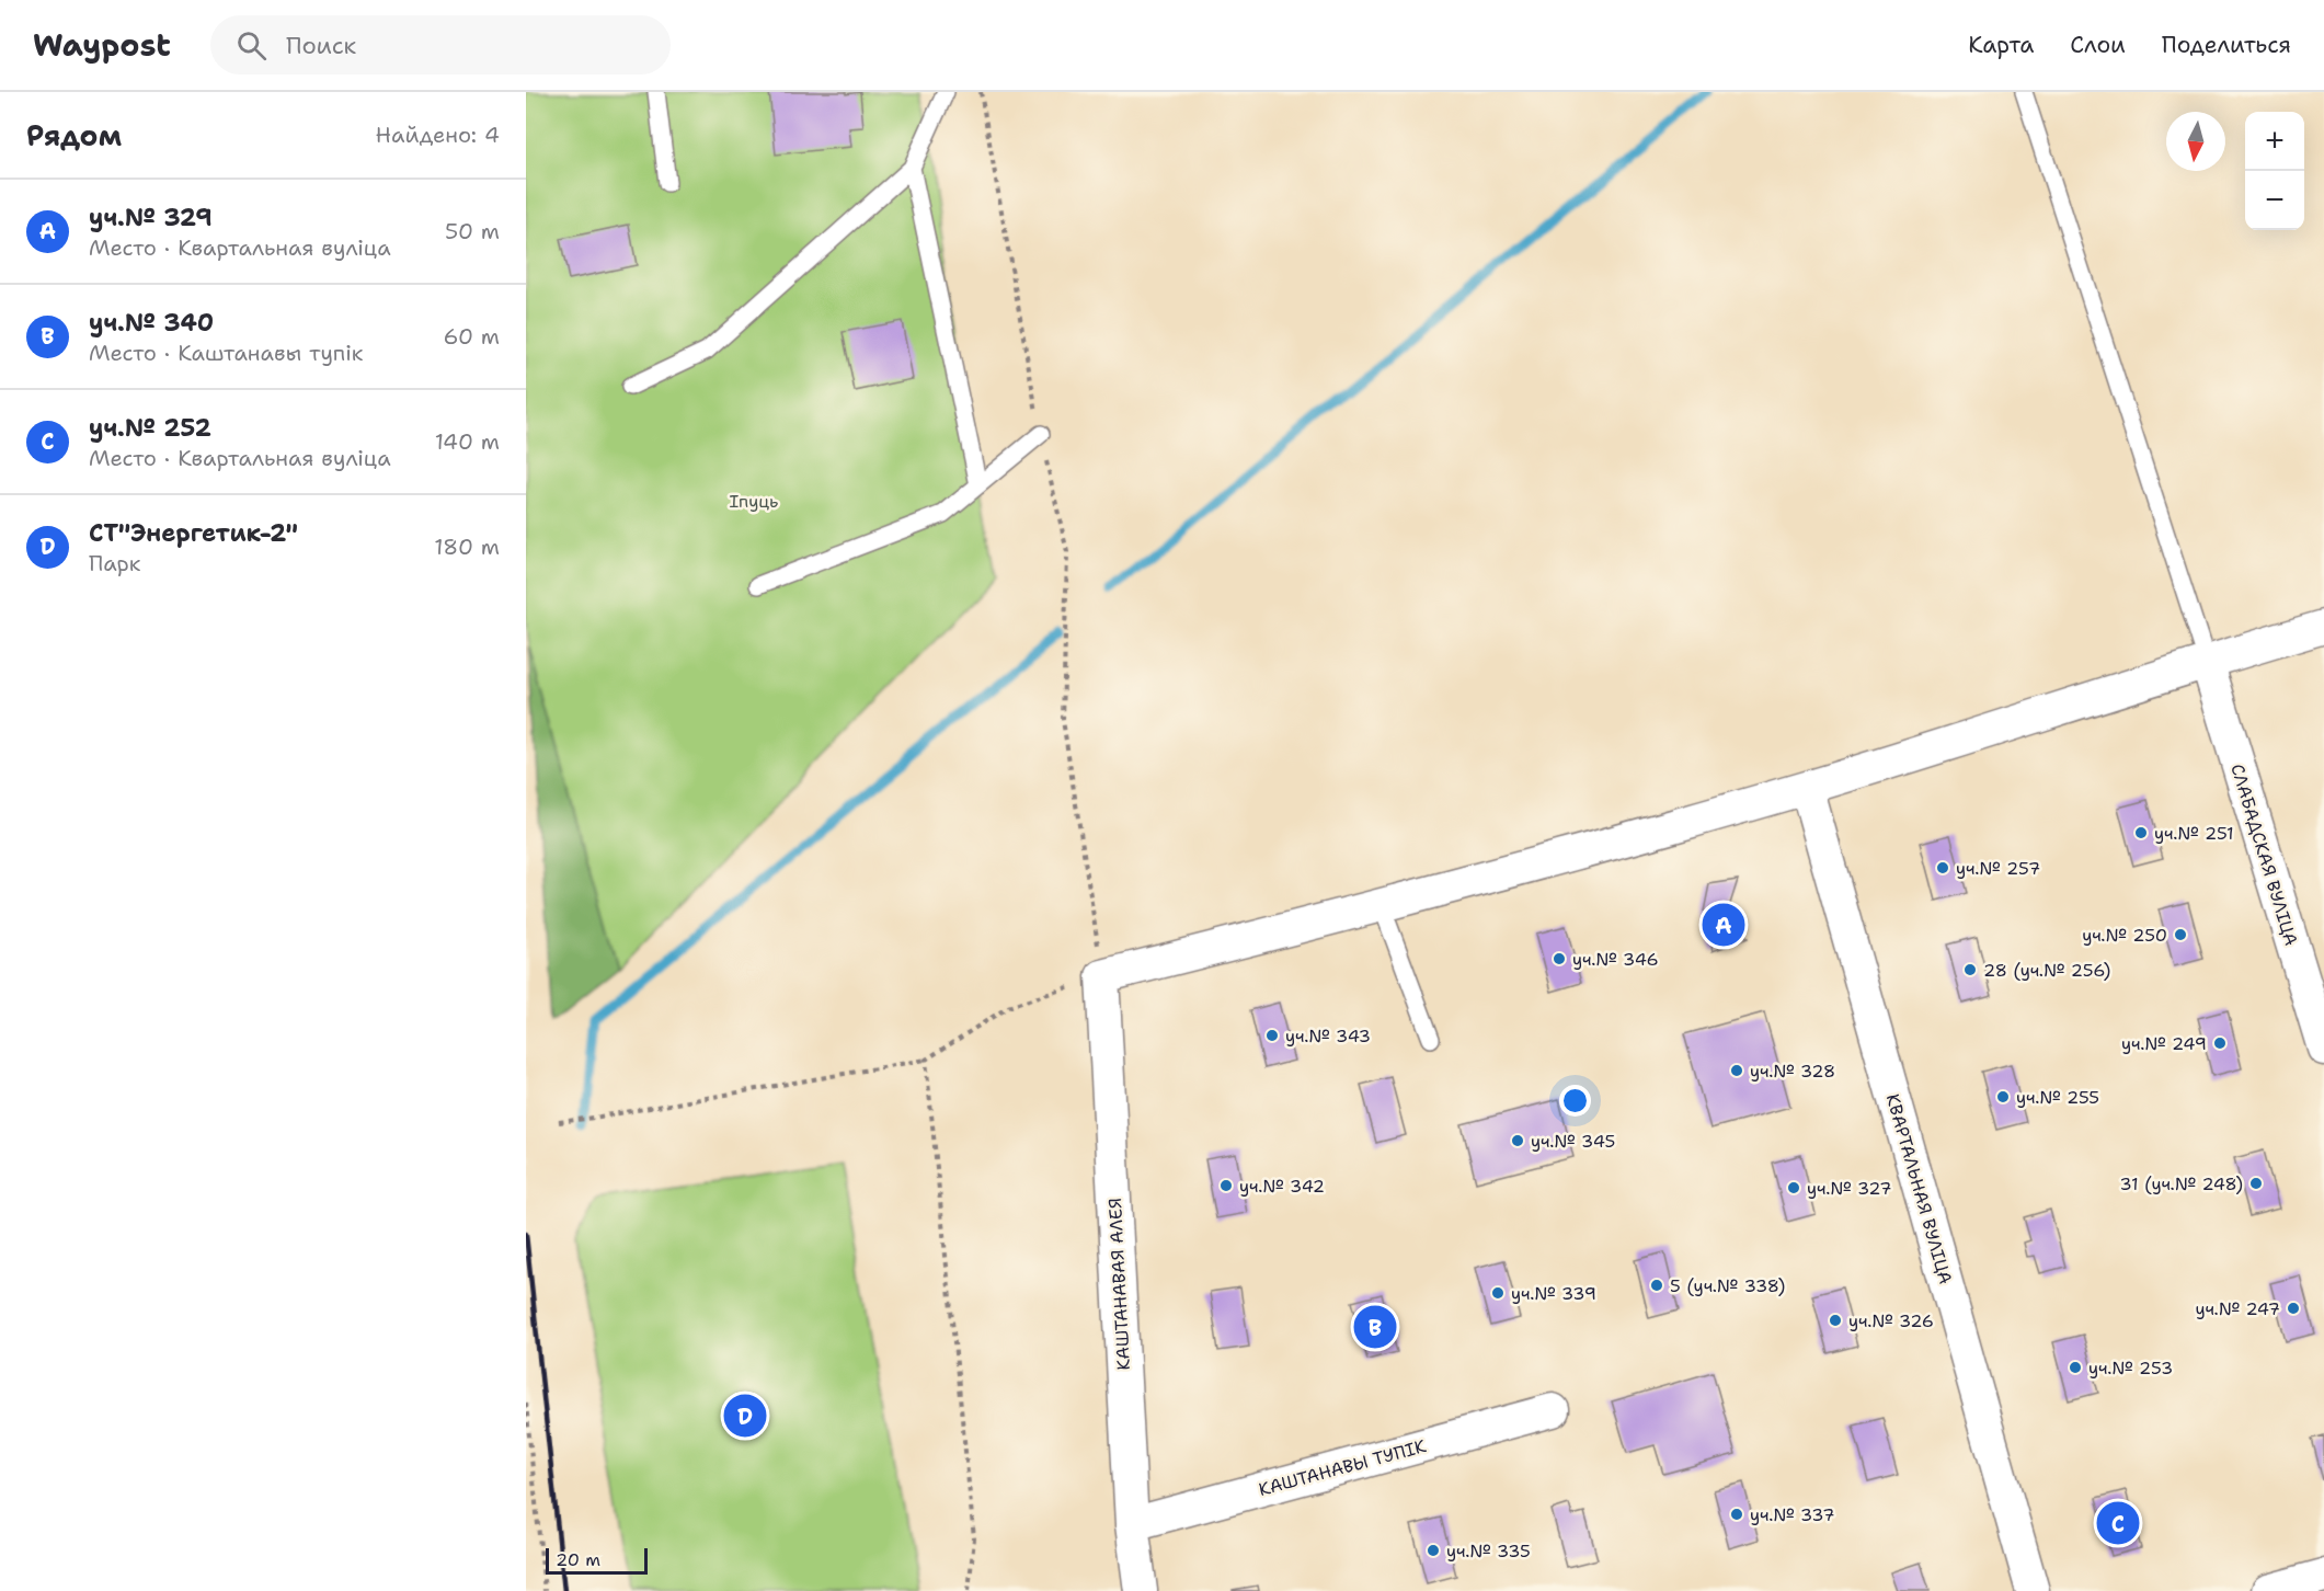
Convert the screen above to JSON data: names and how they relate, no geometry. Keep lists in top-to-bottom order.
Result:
{
  "streets": {
    "street": [
      "СЛАБАДСКАЯ ВУЛІЦА",
      "КВАРТАЛЬНАЯ ВУЛІЦА",
      "КАШТАНАВАЯ АЛЕЯ",
      "КАШТАНАВЫ ТУПІК"
    ]
  },
  "crossings": [
    ["КАШТАНАВАЯ АЛЕЯ", "КАШТАНАВЫ ТУПІК"]
  ],
  "parks": ["Іпуць"],
  "places": [
    "уч.№ 251",
    "уч.№ 257",
    "уч.№ 250",
    "уч.№ 346",
    "28 (уч.№ 256)",
    "уч.№ 343",
    "уч.№ 249",
    "уч.№ 328",
    "уч.№ 255",
    "уч.№ 345",
    "31 (уч.№ 248)",
    "уч.№ 342",
    "уч.№ 327",
    "5 (уч.№ 338)",
    "уч.№ 339",
    "уч.№ 247",
    "уч.№ 326",
    "уч.№ 253",
    "уч.№ 337",
    "уч.№ 335"
  ],
  "scale_bar": "20 m",
  "north": "bottom",
  "page": {
    "header": "Waypost",
    "search": "Поиск",
    "nav": ["Карта", "Слои", "Поделиться"],
    "heading": ["Рядом", "Найдено: 4"],
    "map_buttons": ["+", "−"],
    "list": [
      {
        "mark": "A",
        "name": "уч.№ 329",
        "note": "Место · Квартальная вуліца",
        "value": "50 m"
      },
      {
        "mark": "B",
        "name": "уч.№ 340",
        "note": "Место · Каштанавы тупік",
        "value": "60 m"
      },
      {
        "mark": "C",
        "name": "уч.№ 252",
        "note": "Место · Квартальная вуліца",
        "value": "140 m"
      },
      {
        "mark": "D",
        "name": "СТ\"Энергетик-2\"",
        "note": "Парк",
        "value": "180 m"
      }
    ],
    "pins": [
      "A",
      "B",
      "D",
      "C"
    ],
    "scale": "20 m"
  }
}
